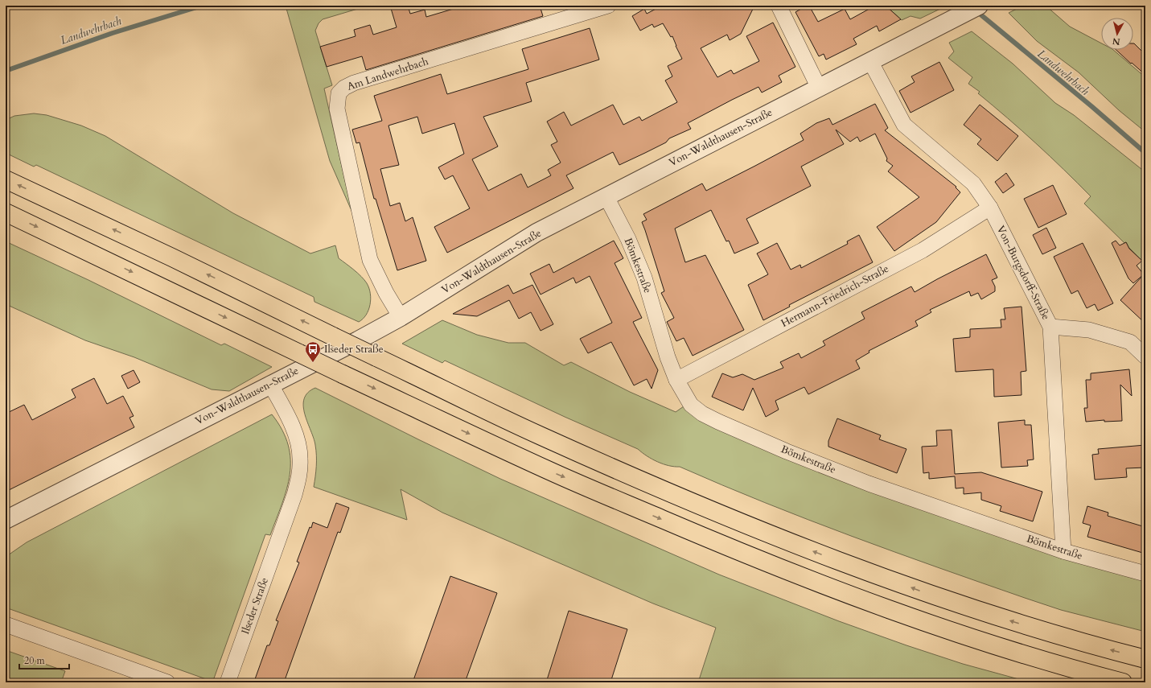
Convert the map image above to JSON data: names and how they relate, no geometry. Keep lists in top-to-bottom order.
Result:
{
  "streets": {
    "street": [
      "Am Landwehrbach",
      "Von-Waldthausen-Straße",
      "Bömkestraße",
      "Von-Burgsdorff-Straße",
      "Hermann-Friedrich-Straße",
      "Ilseder Straße"
    ]
  },
  "crossings": [
    ["Am Landwehrbach", "Von-Waldthausen-Straße"],
    ["Von-Waldthausen-Straße", "Bömkestraße"],
    ["Von-Waldthausen-Straße", "Von-Burgsdorff-Straße"],
    ["Von-Waldthausen-Straße", "Ilseder Straße"],
    ["Bömkestraße", "Von-Burgsdorff-Straße"],
    ["Bömkestraße", "Hermann-Friedrich-Straße"],
    ["Von-Burgsdorff-Straße", "Hermann-Friedrich-Straße"]
  ],
  "water": ["Landwehrbach"],
  "places": {
    "bus stop": ["Ilseder Straße"]
  },
  "scale_bar": "20 m",
  "north": "bottom"
}
